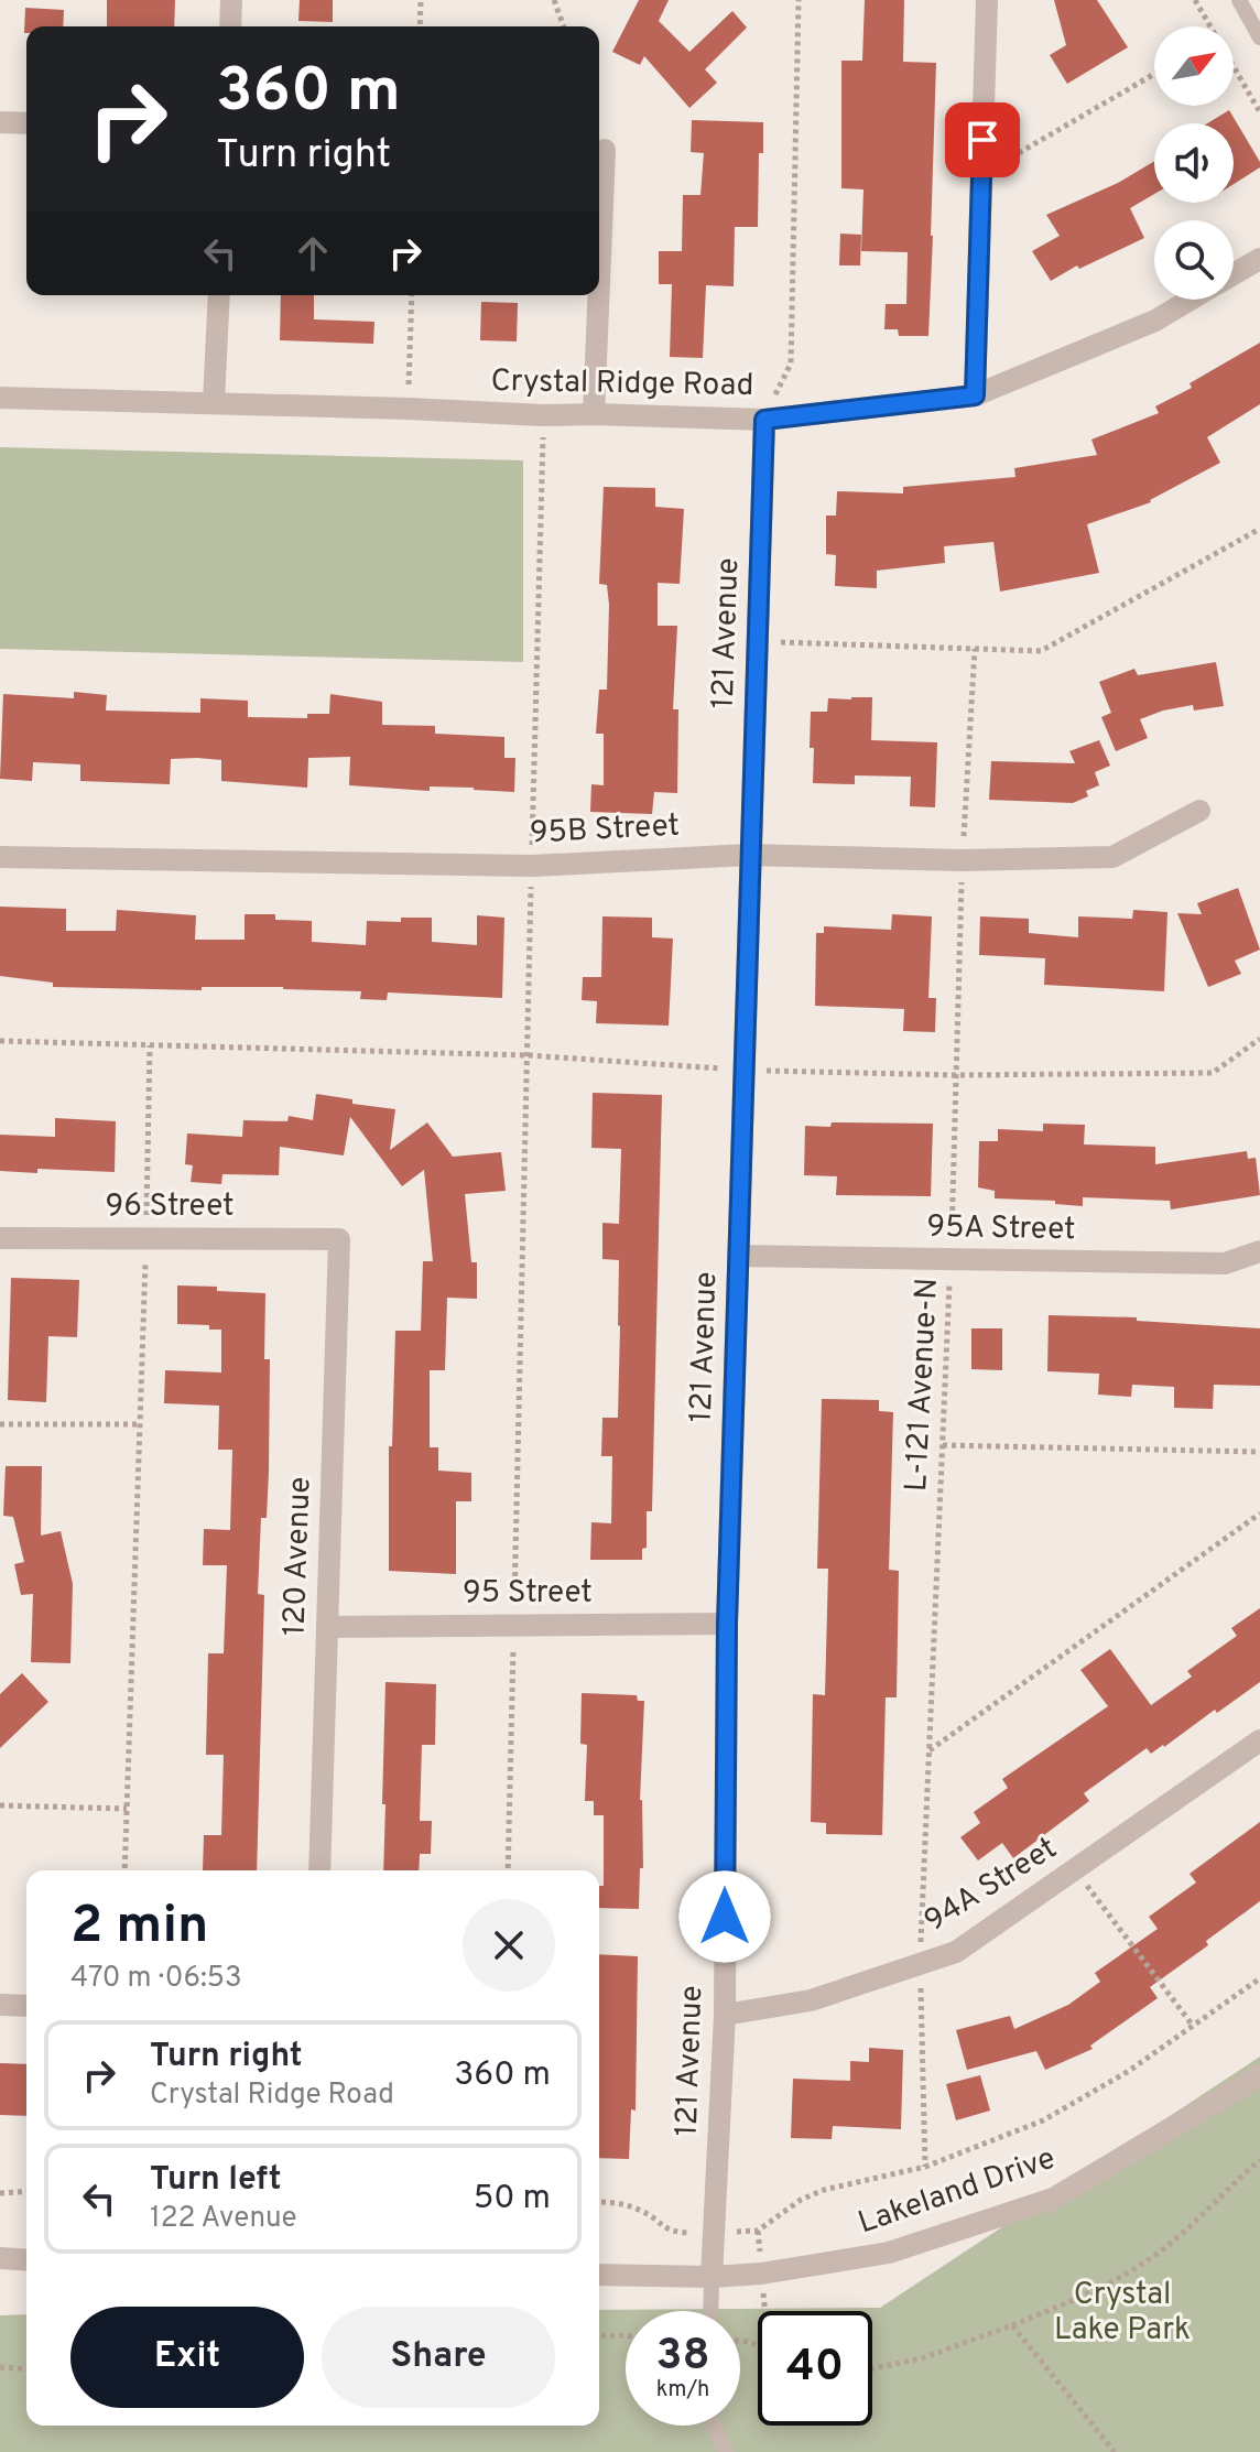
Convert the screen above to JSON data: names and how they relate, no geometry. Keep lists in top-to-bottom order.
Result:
{
  "streets": {
    "street": [
      "Crystal Ridge Road",
      "121 Avenue",
      "95B Street",
      "96 Street",
      "95A Street",
      "120 Avenue",
      "95 Street",
      "94A Street",
      "Lakeland Drive"
    ],
    "path": ["L-121 Avenue-N"]
  },
  "crossings": [
    ["Crystal Ridge Road", "121 Avenue"],
    ["121 Avenue", "95B Street"],
    ["121 Avenue", "95A Street"],
    ["121 Avenue", "95 Street"],
    ["121 Avenue", "94A Street"],
    ["121 Avenue", "Lakeland Drive"],
    ["95B Street", "L-121 Avenue-N"],
    ["96 Street", "120 Avenue"],
    ["95A Street", "L-121 Avenue-N"],
    ["L-121 Avenue-N", "94A Street"],
    ["120 Avenue", "95 Street"]
  ],
  "parks": ["Crystal Lake Park"],
  "north": "top right",
  "page": {
    "turn": ["360 m", "Turn right"],
    "heading": ["2 min", "470 m · 06:53"],
    "list": [
      {
        "name": "Turn right",
        "note": "Crystal Ridge Road",
        "value": "360 m"
      },
      {
        "name": "Turn left",
        "note": "122 Avenue",
        "value": "50 m"
      }
    ],
    "buttons": ["Exit", "Share"],
    "speed": "38 km/h",
    "limit": "40"
  }
}
